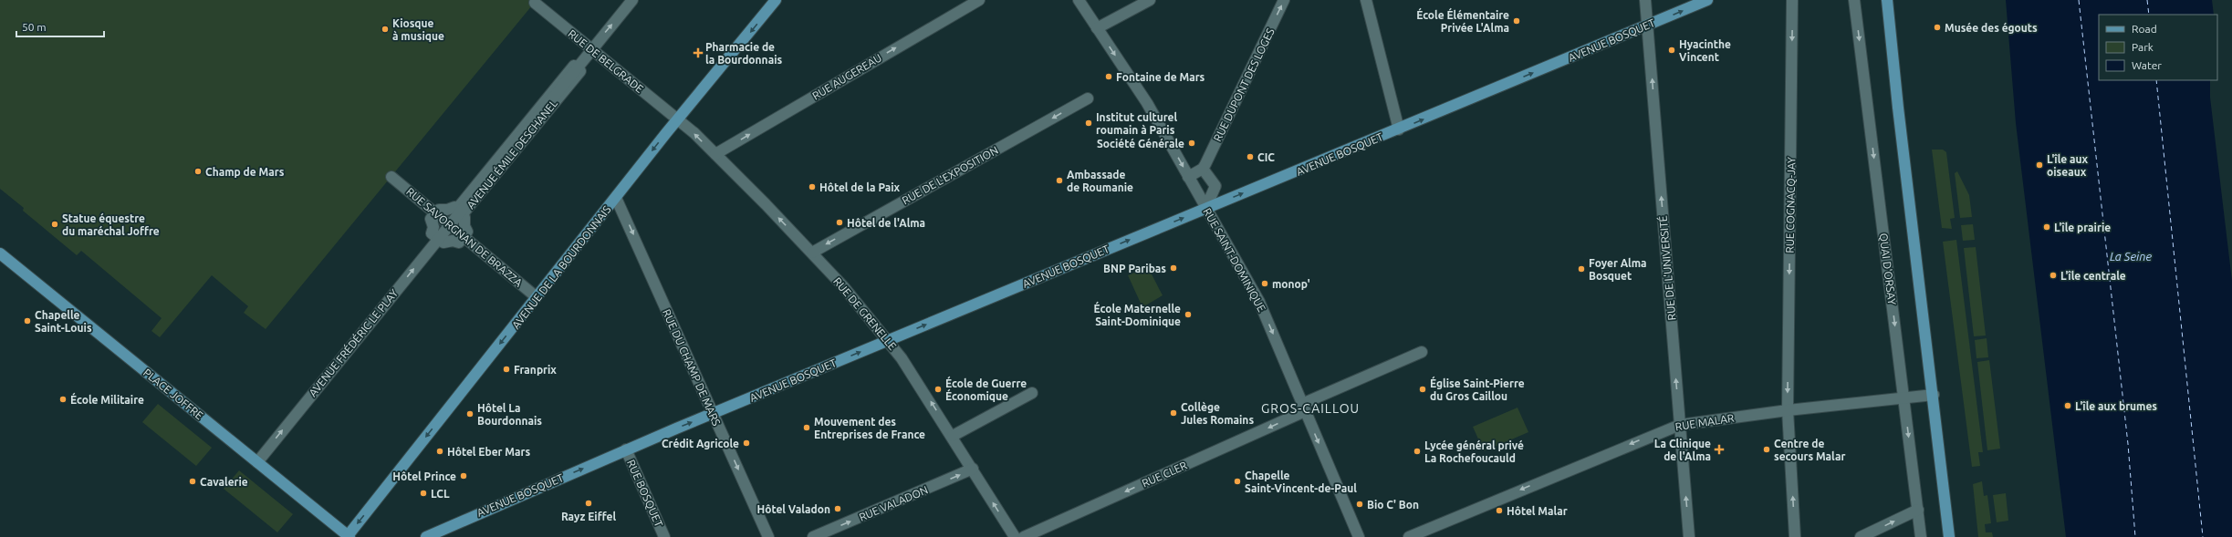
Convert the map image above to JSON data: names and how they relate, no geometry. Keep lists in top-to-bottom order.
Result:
{
  "streets": {
    "main road": ["AVENUE BOSQUET", "AVENUE DE LA BOURDONNAIS", "PLACE JOFFRE"],
    "street": [
      "RUE DE BELGRADE",
      "RUE AUGEREAU",
      "RUE DUPONT DES LOGES",
      "AVENUE ÉMILE DESCHANEL",
      "RUE DE L'EXPOSITION",
      "RUE COGNACQ-JAY",
      "RUE SAVORGNAN DE BRAZZA",
      "RUE SAINT-DOMINIQUE",
      "RUE DE L'UNIVERSITÉ",
      "QUAI D'ORSAY",
      "RUE DE GRENELLE",
      "AVENUE FRÉDÉRIC LE PLAY",
      "RUE DU CHAMP DE MARS",
      "RUE MALAR",
      "RUE CLER",
      "RUE BOSQUET",
      "RUE VALADON"
    ]
  },
  "crossings": [
    ["AVENUE BOSQUET", "RUE SAINT-DOMINIQUE"],
    ["AVENUE BOSQUET", "RUE DE L'UNIVERSITÉ"],
    ["AVENUE BOSQUET", "RUE DE GRENELLE"],
    ["AVENUE BOSQUET", "RUE DU CHAMP DE MARS"],
    ["AVENUE BOSQUET", "RUE BOSQUET"],
    ["RUE DE BELGRADE", "AVENUE ÉMILE DESCHANEL"],
    ["RUE DE BELGRADE", "AVENUE DE LA BOURDONNAIS"],
    ["RUE DE BELGRADE", "RUE DE GRENELLE"],
    ["RUE AUGEREAU", "RUE DE GRENELLE"],
    ["AVENUE ÉMILE DESCHANEL", "RUE SAVORGNAN DE BRAZZA"],
    ["AVENUE ÉMILE DESCHANEL", "AVENUE FRÉDÉRIC LE PLAY"],
    ["RUE DE L'EXPOSITION", "RUE DE GRENELLE"],
    ["RUE COGNACQ-JAY", "RUE MALAR"],
    ["RUE SAVORGNAN DE BRAZZA", "AVENUE DE LA BOURDONNAIS"],
    ["RUE SAVORGNAN DE BRAZZA", "AVENUE FRÉDÉRIC LE PLAY"],
    ["RUE SAINT-DOMINIQUE", "RUE CLER"],
    ["AVENUE DE LA BOURDONNAIS", "RUE DE GRENELLE"],
    ["AVENUE DE LA BOURDONNAIS", "RUE DU CHAMP DE MARS"],
    ["AVENUE DE LA BOURDONNAIS", "PLACE JOFFRE"],
    ["RUE DE L'UNIVERSITÉ", "RUE MALAR"],
    ["QUAI D'ORSAY", "RUE MALAR"],
    ["RUE DE GRENELLE", "RUE VALADON"],
    ["AVENUE FRÉDÉRIC LE PLAY", "PLACE JOFFRE"]
  ],
  "one_way": [
    "AVENUE BOSQUET",
    "RUE AUGEREAU",
    "RUE DUPONT DES LOGES",
    "RUE DE L'EXPOSITION",
    "RUE SAINT-DOMINIQUE",
    "AVENUE DE LA BOURDONNAIS",
    "RUE DE L'UNIVERSITÉ",
    "QUAI D'ORSAY",
    "RUE DE GRENELLE",
    "AVENUE FRÉDÉRIC LE PLAY",
    "RUE DU CHAMP DE MARS",
    "RUE MALAR",
    "RUE CLER",
    "RUE VALADON"
  ],
  "districts": ["GROS-CAILLOU"],
  "water": ["La Seine"],
  "places": {
    "other": [
      "École Élémentaire Privée L'Alma",
      "Musée des égouts",
      "Kiosque à musique",
      "Hyacinthe Vincent",
      "Fontaine de Mars",
      "Institut culturel roumain à Paris",
      "Société Générale",
      "CIC",
      "L'île aux oiseaux",
      "Champ de Mars",
      "Ambassade de Roumanie",
      "Hôtel de la Paix",
      "Hôtel de l'Alma",
      "Statue équestre du maréchal Joffre",
      "L'île prairie",
      "BNP Paribas",
      "Foyer Alma Bosquet",
      "L'île centrale",
      "monop'",
      "École Maternelle Saint-Dominique",
      "Chapelle Saint-Louis",
      "Franprix",
      "École de Guerre Économique",
      "Église Saint-Pierre du Gros Caillou",
      "École Militaire",
      "L'île aux brumes",
      "Collège Jules Romains",
      "Hôtel La Bourdonnais",
      "Mouvement des Entreprises de France",
      "Crédit Agricole",
      "Centre de secours Malar",
      "Hôtel Eber Mars",
      "Lycée général privé La Rochefoucauld",
      "Hôtel Prince",
      "Cavalerie",
      "Chapelle Saint-Vincent-de-Paul",
      "LCL",
      "Rayz Eiffel",
      "Bio C' Bon",
      "Hôtel Valadon",
      "Hôtel Malar"
    ],
    "health": ["Pharmacie de la Bourdonnais", "La Clinique de l'Alma"]
  },
  "legend": ["Road", "Park", "Water"],
  "scale_bar": "50 m"
}
